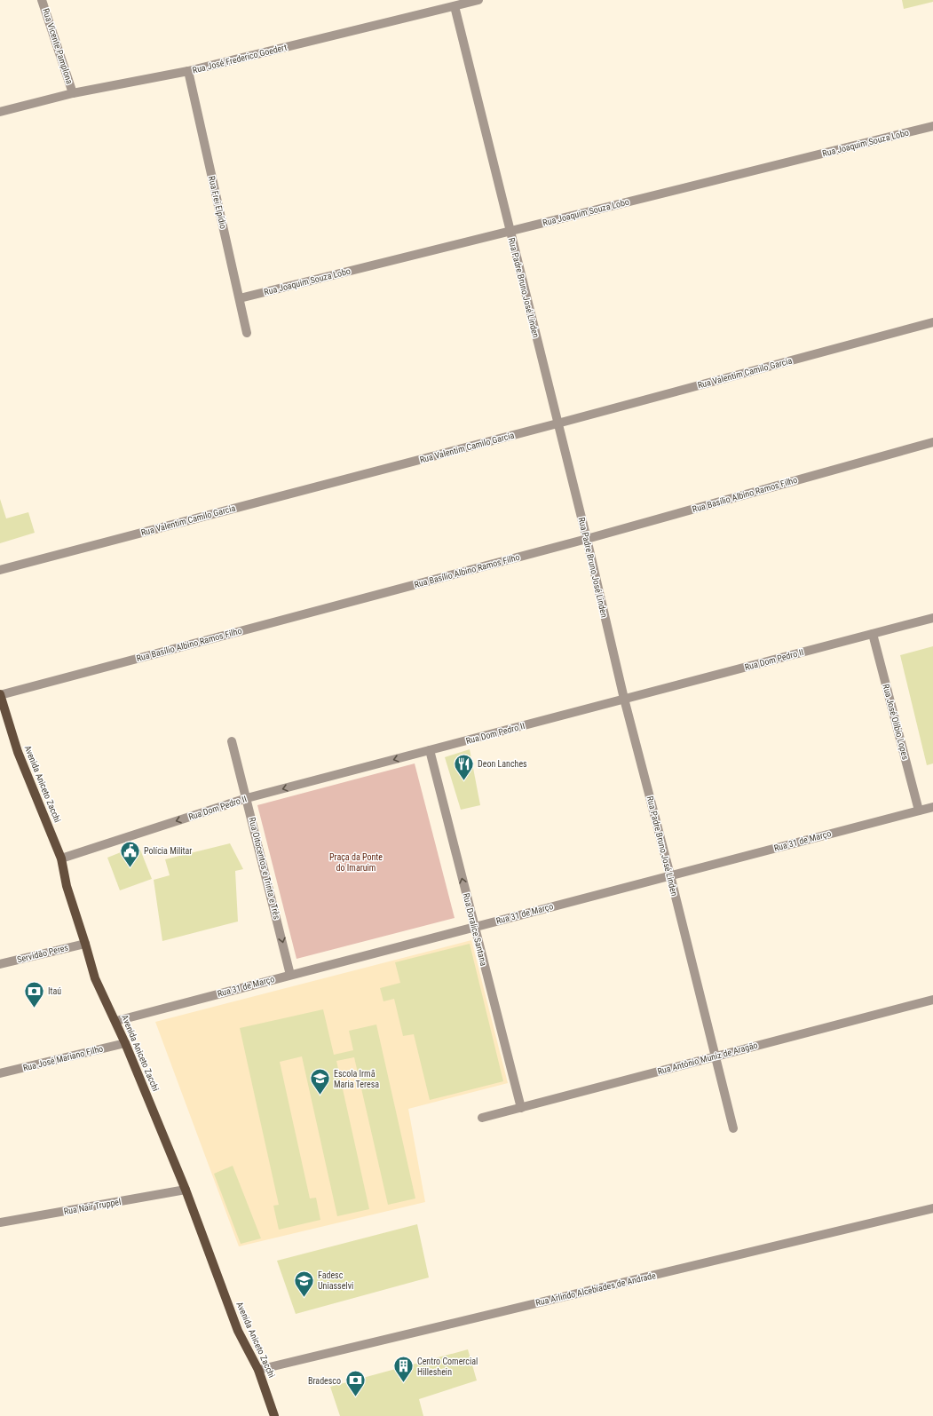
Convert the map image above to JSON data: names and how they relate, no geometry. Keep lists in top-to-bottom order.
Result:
{
  "streets": {
    "main road": ["Avenida Aniceto Zacchi"],
    "street": [
      "Rua Vicente Pamplona",
      "Rua José Frederico Goedert",
      "Rua Joaquim Souza Lobo",
      "Rua Frei Elpídio",
      "Rua Padre Bruno José Linden",
      "Rua Valentim Camilo Garcia",
      "Rua Basílio Albino Ramos Filho",
      "Rua Dom Pedro II",
      "Rua José Olíbio Lopes",
      "Rua 31 de Março",
      "Rua Oitocentos e Trinta e Três",
      "Rua Doralice Santana",
      "Servidão Peres",
      "Rua José Mariano Filho",
      "Rua Antônio Muniz de Aragão",
      "Rua Nair Truppel",
      "Rua Arlindo Alcebíades de Andrade"
    ]
  },
  "crossings": [
    ["Rua Vicente Pamplona", "Rua José Frederico Goedert"],
    ["Rua José Frederico Goedert", "Rua Frei Elpídio"],
    ["Rua José Frederico Goedert", "Rua Padre Bruno José Linden"],
    ["Rua Joaquim Souza Lobo", "Rua Frei Elpídio"],
    ["Rua Joaquim Souza Lobo", "Rua Padre Bruno José Linden"],
    ["Rua Padre Bruno José Linden", "Rua Valentim Camilo Garcia"],
    ["Rua Padre Bruno José Linden", "Rua Basílio Albino Ramos Filho"],
    ["Rua Padre Bruno José Linden", "Rua Dom Pedro II"],
    ["Rua Padre Bruno José Linden", "Rua 31 de Março"],
    ["Rua Padre Bruno José Linden", "Rua Antônio Muniz de Aragão"],
    ["Rua Basílio Albino Ramos Filho", "Avenida Aniceto Zacchi"],
    ["Rua Dom Pedro II", "Rua José Olíbio Lopes"],
    ["Rua Dom Pedro II", "Avenida Aniceto Zacchi"],
    ["Rua Dom Pedro II", "Rua Oitocentos e Trinta e Três"],
    ["Rua Dom Pedro II", "Rua Doralice Santana"],
    ["Rua José Olíbio Lopes", "Rua 31 de Março"],
    ["Avenida Aniceto Zacchi", "Rua 31 de Março"],
    ["Avenida Aniceto Zacchi", "Servidão Peres"],
    ["Avenida Aniceto Zacchi", "Rua José Mariano Filho"],
    ["Avenida Aniceto Zacchi", "Rua Nair Truppel"],
    ["Avenida Aniceto Zacchi", "Rua Arlindo Alcebíades de Andrade"],
    ["Rua 31 de Março", "Rua Oitocentos e Trinta e Três"],
    ["Rua 31 de Março", "Rua Doralice Santana"],
    ["Rua Doralice Santana", "Rua Antônio Muniz de Aragão"]
  ],
  "one_way": ["Rua Dom Pedro II", "Rua Oitocentos e Trinta e Três", "Rua Doralice Santana"],
  "parks": ["Praça da Ponte do Imaruim"],
  "places": {
    "restaurant": ["Deon Lanches"],
    "public building": ["Polícia Militar"],
    "bank": ["Itaú", "Bradesco"],
    "school or university": ["Escola Irmã Maria Teresa", "Fadesc Uniasselvi"],
    "building": ["Centro Comercial Hilleshein"]
  }
}
